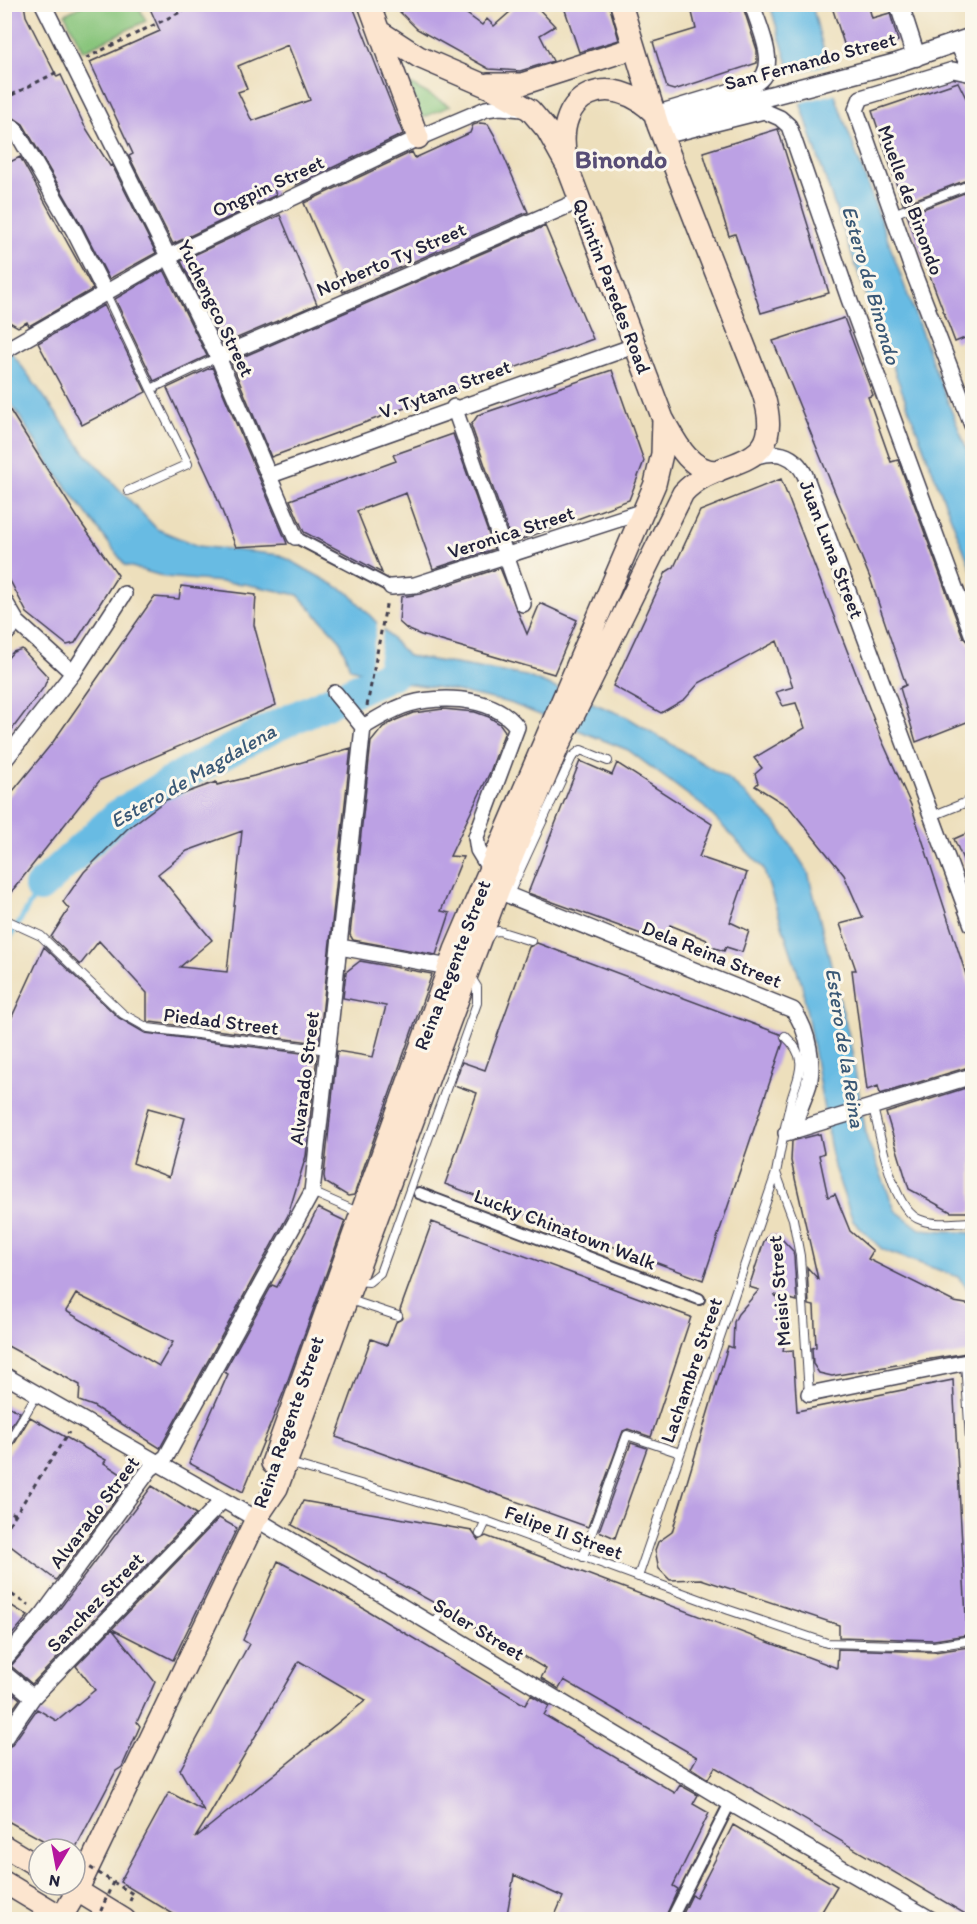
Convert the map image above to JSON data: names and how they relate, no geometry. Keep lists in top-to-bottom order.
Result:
{
  "streets": {
    "main road": ["Quintin Paredes Road", "Reina Regente Street"],
    "street": [
      "San Fernando Street",
      "Ongpin Street",
      "Muelle de Binondo",
      "Norberto Ty Street",
      "Yuchengco Street",
      "V. Tytana Street",
      "Veronica Street",
      "Juan Luna Street",
      "Dela Reina Street",
      "Alvarado Street",
      "Lucky Chinatown Walk",
      "Sanchez Street",
      "Soler Street"
    ],
    "lane": [
      "Piedad Street",
      "Meisic Street",
      "Lachambre Street",
      "Felipe II Street"
    ]
  },
  "crossings": [
    ["Ongpin Street", "Quintin Paredes Road"],
    ["Ongpin Street", "Yuchengco Street"],
    ["Norberto Ty Street", "Quintin Paredes Road"],
    ["Norberto Ty Street", "Yuchengco Street"],
    ["Quintin Paredes Road", "V. Tytana Street"],
    ["Quintin Paredes Road", "Reina Regente Street"],
    ["Yuchengco Street", "V. Tytana Street"],
    ["Yuchengco Street", "Veronica Street"],
    ["Veronica Street", "Reina Regente Street"],
    ["Dela Reina Street", "Reina Regente Street"],
    ["Reina Regente Street", "Felipe II Street"],
    ["Reina Regente Street", "Soler Street"],
    ["Piedad Street", "Alvarado Street"],
    ["Alvarado Street", "Soler Street"],
    ["Meisic Street", "Lachambre Street"],
    ["Lachambre Street", "Felipe II Street"],
    ["Sanchez Street", "Soler Street"]
  ],
  "districts": ["Binondo"],
  "water": ["Estero de Binondo", "Estero de Magdalena", "Estero de la Reina"],
  "north": "bottom"
}
